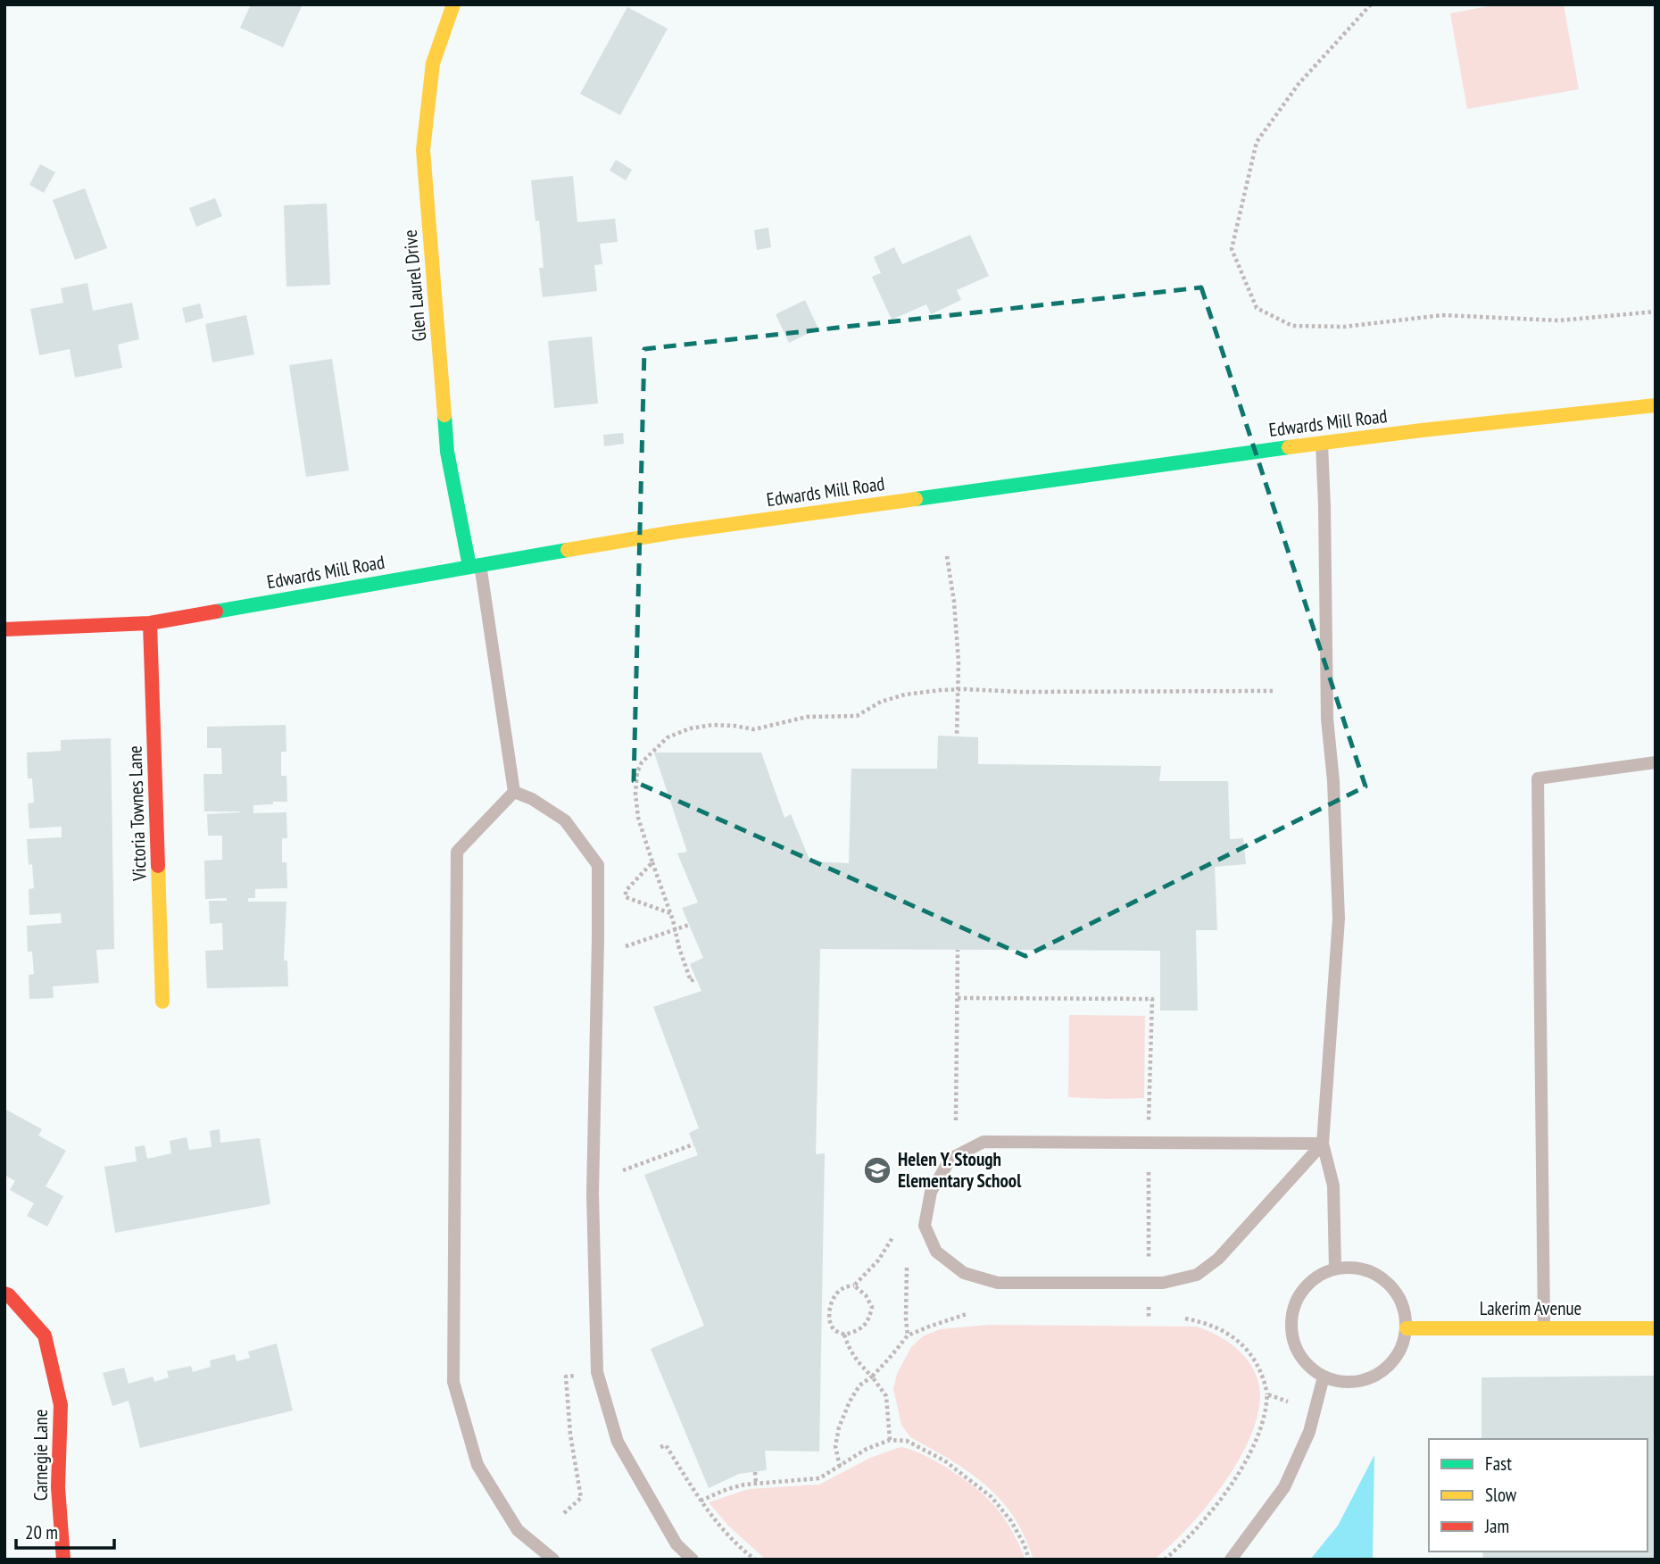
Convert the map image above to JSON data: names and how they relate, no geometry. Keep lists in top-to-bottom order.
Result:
{
  "streets": {
    "main road": [
      "Glen Laurel Drive",
      "Edwards Mill Road",
      "Victoria Townes Lane",
      "Lakerim Avenue",
      "Carnegie Lane"
    ]
  },
  "crossings": [
    ["Glen Laurel Drive", "Edwards Mill Road"],
    ["Edwards Mill Road", "Victoria Townes Lane"]
  ],
  "places": {
    "school or university": ["Helen Y. Stough Elementary School"]
  },
  "legend": ["Fast", "Slow", "Jam"],
  "scale_bar": "20 m"
}
